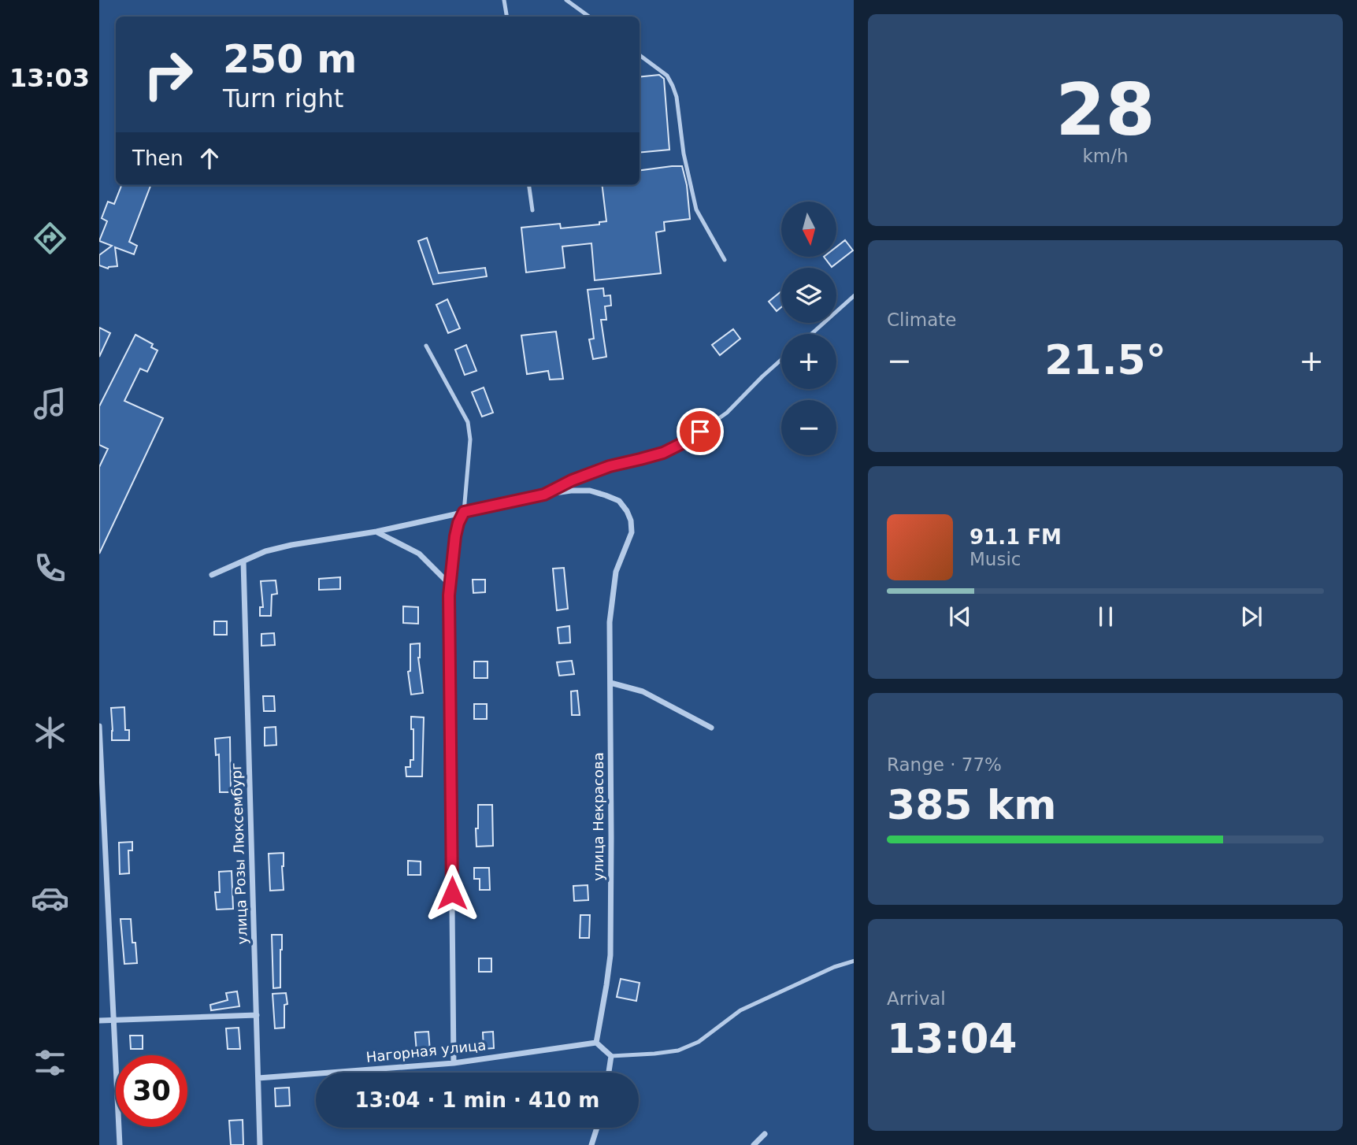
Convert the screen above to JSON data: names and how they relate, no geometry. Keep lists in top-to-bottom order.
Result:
{
  "streets": {
    "street": ["улица Некрасова", "улица Розы Люксембург", "Нагорная улица"]
  },
  "crossings": [
    ["улица Некрасова", "улица Розы Люксембург"],
    ["улица Некрасова", "Нагорная улица"],
    ["улица Розы Люксембург", "Нагорная улица"]
  ],
  "north": "bottom",
  "page": {
    "tabs": "13:03",
    "tile": [
      ["28", "km/h"],
      "Climate",
      ["Range · 77%", "385 km"],
      ["Arrival", "13:04"]
    ],
    "turn": ["250 m", "Turn right"],
    "then": "Then",
    "map_buttons": ["+", "−"],
    "heat": ["−", "21.5°", "+"],
    "song": ["91.1 FM", "Music"],
    "limit": "30",
    "trip": "13:04 · 1 min · 410 m"
  }
}
